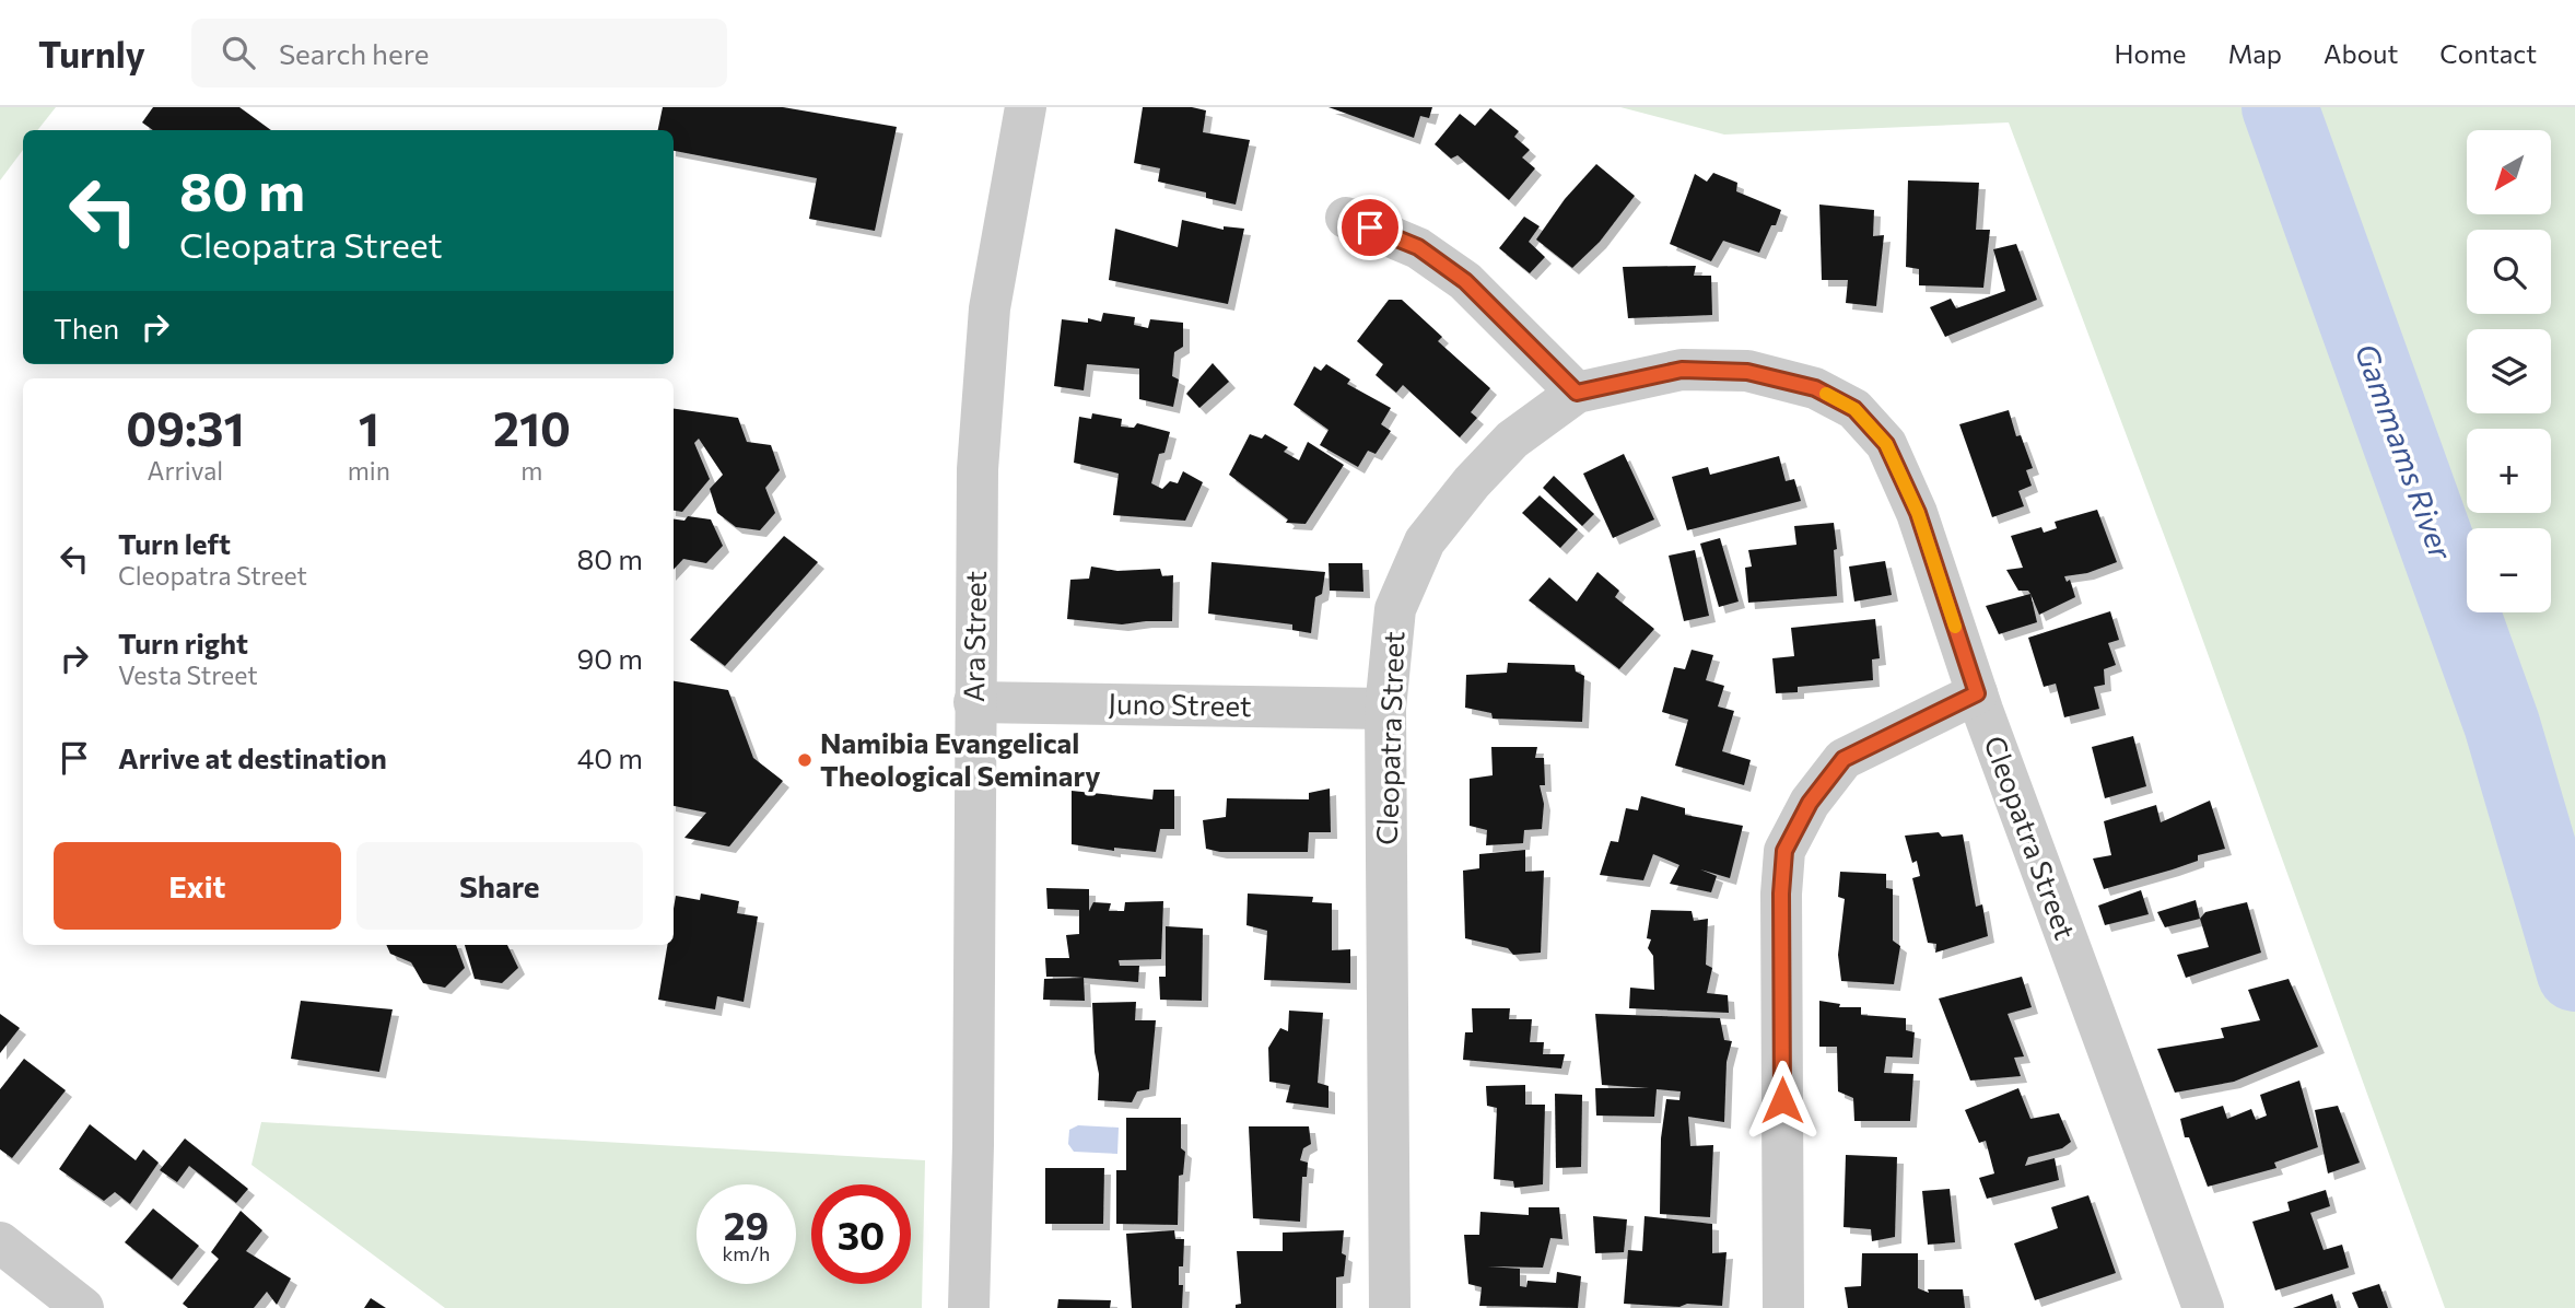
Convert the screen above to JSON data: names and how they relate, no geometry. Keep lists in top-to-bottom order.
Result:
{
  "streets": {
    "street": ["Ara Street", "Juno Street", "Cleopatra Street"]
  },
  "crossings": [
    ["Ara Street", "Juno Street"],
    ["Juno Street", "Cleopatra Street"]
  ],
  "water": ["Gammams River"],
  "places": ["Namibia Evangelical Theological Seminary"],
  "north": "bottom left",
  "page": {
    "header": "Turnly",
    "search": "Search here",
    "nav": [
      "Home",
      "Map",
      "About",
      "Contact"
    ],
    "map_buttons": ["+", "−"],
    "turn": ["80 m", "Cleopatra Street"],
    "then": "Then",
    "eta": [
      "09:31",
      "Arrival",
      "1",
      "min",
      "210",
      "m"
    ],
    "list": [
      {
        "name": "Turn left",
        "note": "Cleopatra Street",
        "value": "80 m"
      },
      {
        "name": "Turn right",
        "note": "Vesta Street",
        "value": "90 m"
      },
      {
        "name": "Arrive at destination",
        "value": "40 m"
      }
    ],
    "buttons": ["Exit", "Share"],
    "speed": "29 km/h",
    "limit": "30"
  }
}
